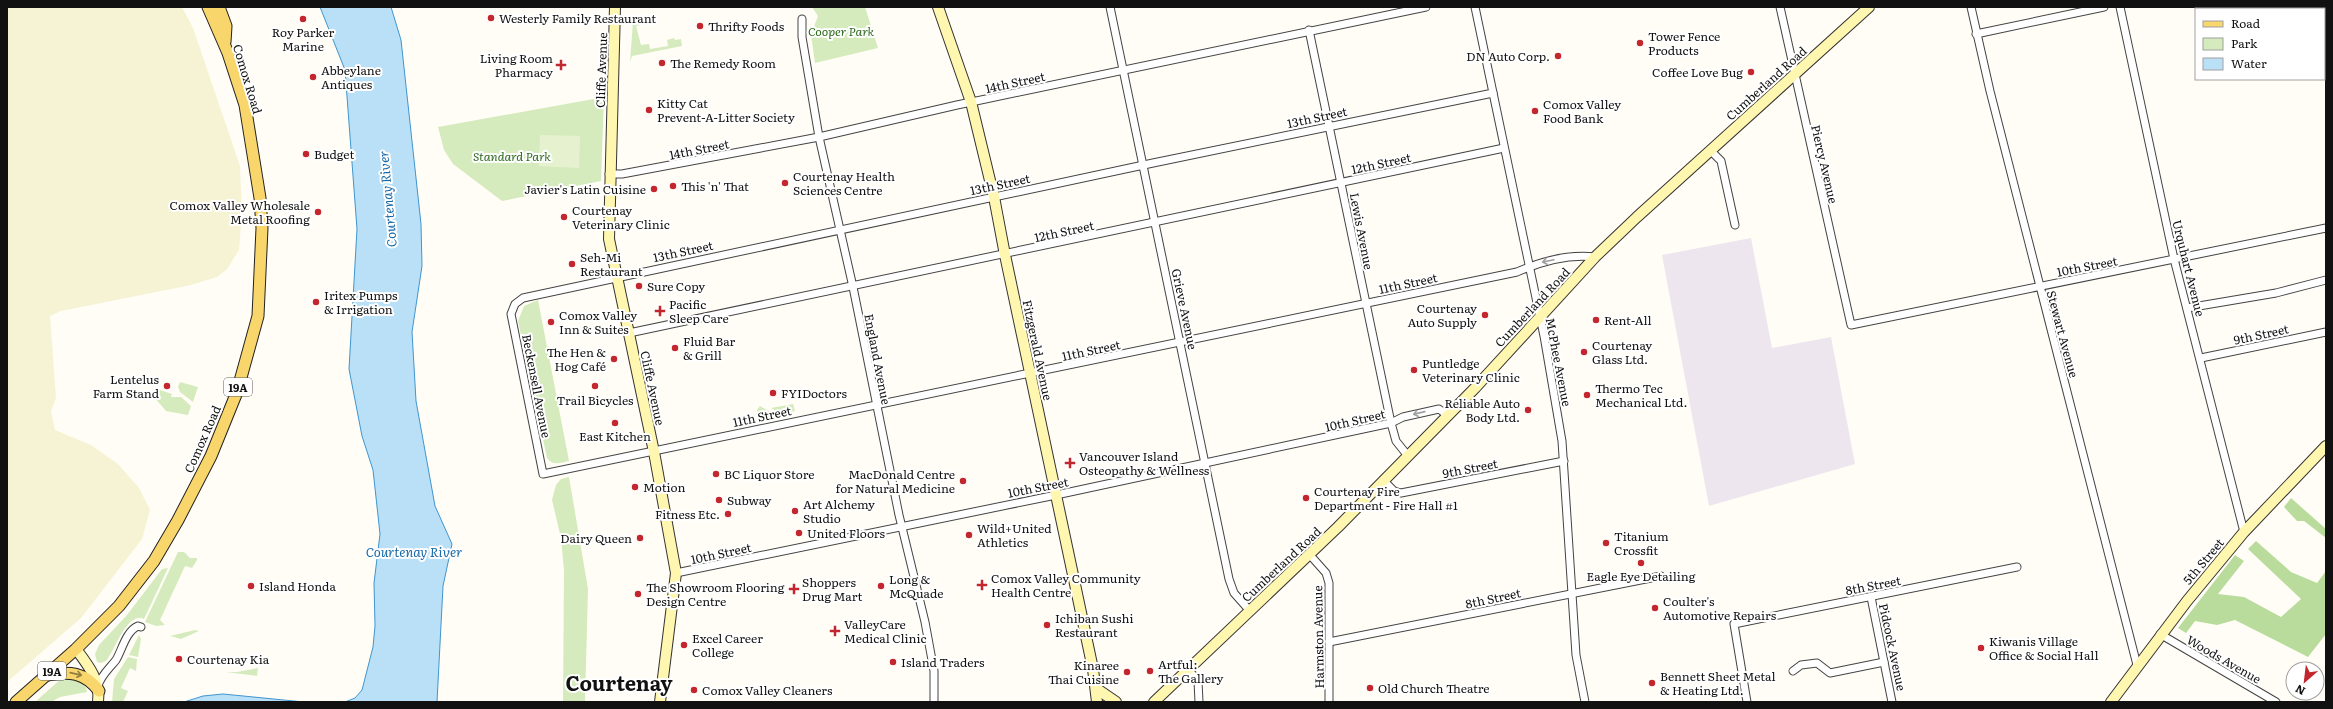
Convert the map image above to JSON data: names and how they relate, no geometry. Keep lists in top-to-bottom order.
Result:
{
  "streets": {
    "main road": ["Comox Road", "19A"],
    "street": [
      "Cliffe Avenue",
      "14th Street",
      "Cumberland Road",
      "13th Street",
      "12th Street",
      "Piercy Avenue",
      "Lewis Avenue",
      "10th Street",
      "Urquhart Avenue",
      "11th Street",
      "Grieve Avenue",
      "Stewart Avenue",
      "9th Street",
      "Fitzgerald Avenue",
      "England Avenue",
      "McPhee Avenue",
      "Beckensell Avenue",
      "5th Street",
      "8th Street",
      "Harmston Avenue",
      "Pidcock Avenue",
      "Woods Avenue"
    ]
  },
  "crossings": [
    ["Cliffe Avenue", "14th Street"],
    ["Cliffe Avenue", "13th Street"],
    ["Cliffe Avenue", "12th Street"],
    ["Cliffe Avenue", "10th Street"],
    ["Cliffe Avenue", "11th Street"],
    ["Comox Road", "19A"],
    ["14th Street", "Lewis Avenue"],
    ["14th Street", "Grieve Avenue"],
    ["14th Street", "Fitzgerald Avenue"],
    ["14th Street", "England Avenue"],
    ["Cumberland Road", "Piercy Avenue"],
    ["Cumberland Road", "Lewis Avenue"],
    ["Cumberland Road", "10th Street"],
    ["Cumberland Road", "11th Street"],
    ["Cumberland Road", "Grieve Avenue"],
    ["Cumberland Road", "9th Street"],
    ["Cumberland Road", "McPhee Avenue"],
    ["Cumberland Road", "Harmston Avenue"],
    ["13th Street", "Lewis Avenue"],
    ["13th Street", "Grieve Avenue"],
    ["13th Street", "Fitzgerald Avenue"],
    ["13th Street", "England Avenue"],
    ["13th Street", "McPhee Avenue"],
    ["13th Street", "Beckensell Avenue"],
    ["12th Street", "Lewis Avenue"],
    ["12th Street", "Grieve Avenue"],
    ["12th Street", "Fitzgerald Avenue"],
    ["12th Street", "England Avenue"],
    ["12th Street", "McPhee Avenue"],
    ["Piercy Avenue", "10th Street"],
    ["Lewis Avenue", "10th Street"],
    ["Lewis Avenue", "11th Street"],
    ["10th Street", "Urquhart Avenue"],
    ["10th Street", "Grieve Avenue"],
    ["10th Street", "Stewart Avenue"],
    ["10th Street", "Fitzgerald Avenue"],
    ["10th Street", "England Avenue"],
    ["Urquhart Avenue", "9th Street"],
    ["Urquhart Avenue", "5th Street"],
    ["11th Street", "Grieve Avenue"],
    ["11th Street", "Fitzgerald Avenue"],
    ["11th Street", "England Avenue"],
    ["11th Street", "McPhee Avenue"],
    ["11th Street", "Beckensell Avenue"],
    ["Stewart Avenue", "5th Street"],
    ["9th Street", "McPhee Avenue"],
    ["McPhee Avenue", "8th Street"],
    ["5th Street", "Woods Avenue"],
    ["8th Street", "Harmston Avenue"],
    ["8th Street", "Pidcock Avenue"]
  ],
  "districts": ["Courtenay"],
  "water": ["Courtenay River"],
  "parks": ["Cooper Park", "Standard Park"],
  "places": {
    "other": [
      "Westerly Family Restaurant",
      "Roy Parker Marine",
      "Thrifty Foods",
      "Tower Fence Products",
      "DN Auto Corp.",
      "The Remedy Room",
      "Coffee Love Bug",
      "Abbeylane Antiques",
      "Kitty Cat Prevent-A-Litter Society",
      "Comox Valley Food Bank",
      "Budget",
      "Courtenay Health Sciences Centre",
      "This 'n' That",
      "Javier's Latin Cuisine",
      "Comox Valley Wholesale Metal Roofing",
      "Courtenay Veterinary Clinic",
      "Seh-Mi Restaurant",
      "Sure Copy",
      "Iritex Pumps & Irrigation",
      "Courtenay Auto Supply",
      "Rent-All",
      "Comox Valley Inn & Suites",
      "Fluid Bar & Grill",
      "Courtenay Glass Ltd.",
      "The Hen & Hog Café",
      "Puntledge Veterinary Clinic",
      "Lentelus Farm Stand",
      "Trail Bicycles",
      "FYIDoctors",
      "Thermo Tec Mechanical Ltd.",
      "Reliable Auto Body Ltd.",
      "East Kitchen",
      "BC Liquor Store",
      "MacDonald Centre for Natural Medicine",
      "Motion",
      "Courtenay Fire Department - Fire Hall #1",
      "Subway",
      "Art Alchemy Studio",
      "Fitness Etc.",
      "United Floors",
      "Wild+United Athletics",
      "Dairy Queen",
      "Titanium Crossfit",
      "Eagle Eye Detailing",
      "Island Honda",
      "Long & McQuade",
      "The Showroom Flooring Design Centre",
      "Coulter's Automotive Repairs",
      "Ichiban Sushi Restaurant",
      "Excel Career College",
      "Kiwanis Village Office & Social Hall",
      "Courtenay Kia",
      "Island Traders",
      "Artful: The Gallery",
      "Kinaree Thai Cuisine",
      "Bennett Sheet Metal & Heating Ltd.",
      "Old Church Theatre",
      "Comox Valley Cleaners"
    ],
    "health": [
      "Living Room Pharmacy",
      "Pacific Sleep Care",
      "Vancouver Island Osteopathy & Wellness",
      "Comox Valley Community Health Centre",
      "Shoppers Drug Mart",
      "ValleyCare Medical Clinic"
    ]
  },
  "legend": ["Road", "Park", "Water"],
  "north": "bottom left"
}
